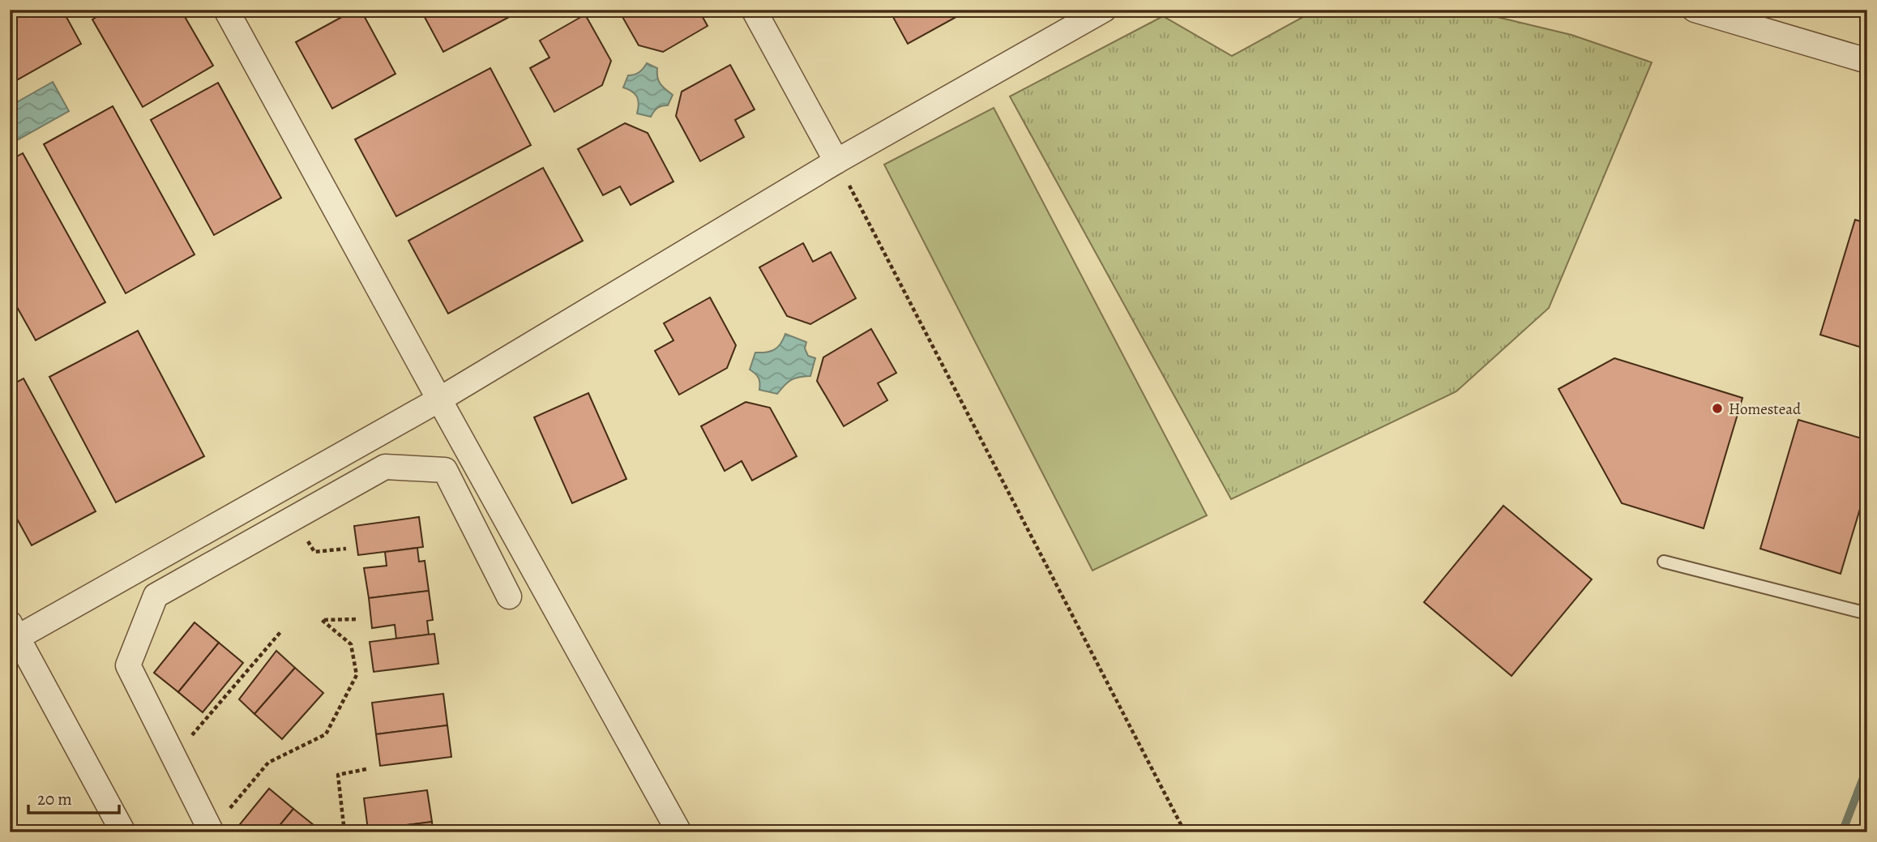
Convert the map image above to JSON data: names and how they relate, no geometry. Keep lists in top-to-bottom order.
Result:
{
  "places": ["Homestead"],
  "scale_bar": "20 m"
}
